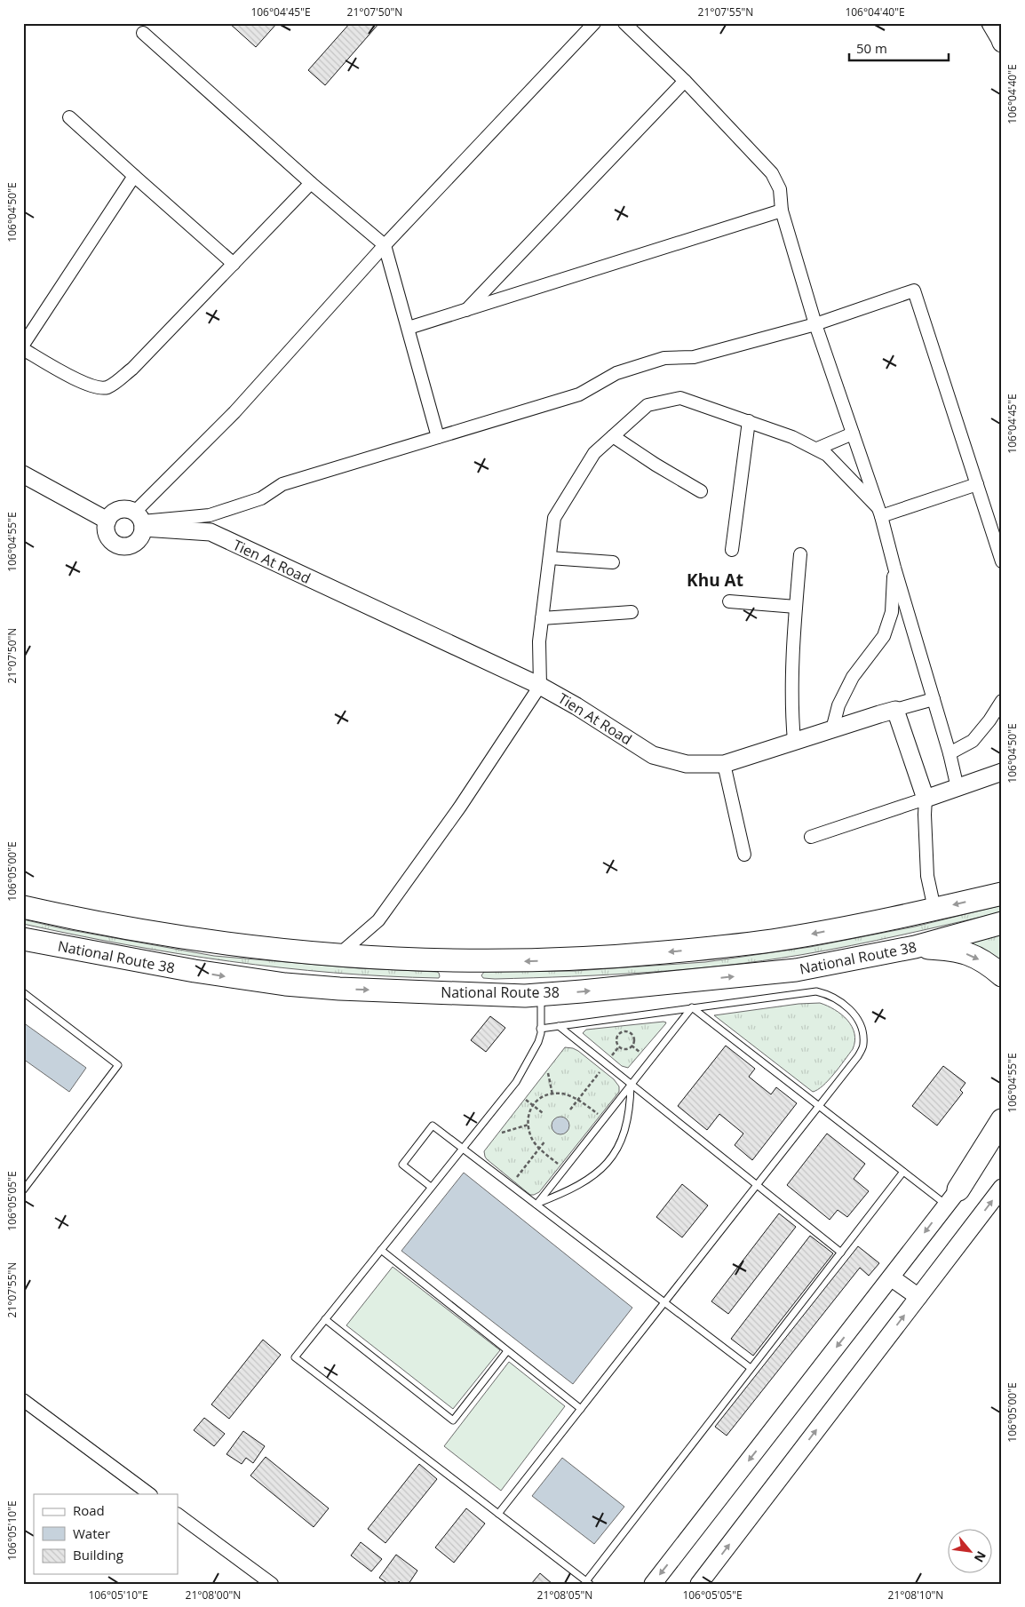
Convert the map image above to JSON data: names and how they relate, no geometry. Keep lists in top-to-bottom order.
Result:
{
  "streets": {
    "highway": ["National Route 38"],
    "street": ["Tien At Road"]
  },
  "districts": ["Khu At"],
  "legend": ["Road", "Water", "Building"],
  "scale_bar": "50 m",
  "north": "bottom right",
  "coordinates": [
    "106°04'45\"E",
    "21°07'50\"N",
    "21°07'55\"N",
    "106°04'40\"E",
    "106°04'50\"E",
    "106°04'55\"E",
    "106°05'00\"E",
    "106°05'05\"E",
    "106°05'10\"E",
    "21°08'00\"N",
    "21°08'05\"N",
    "21°08'10\"N"
  ]
}
